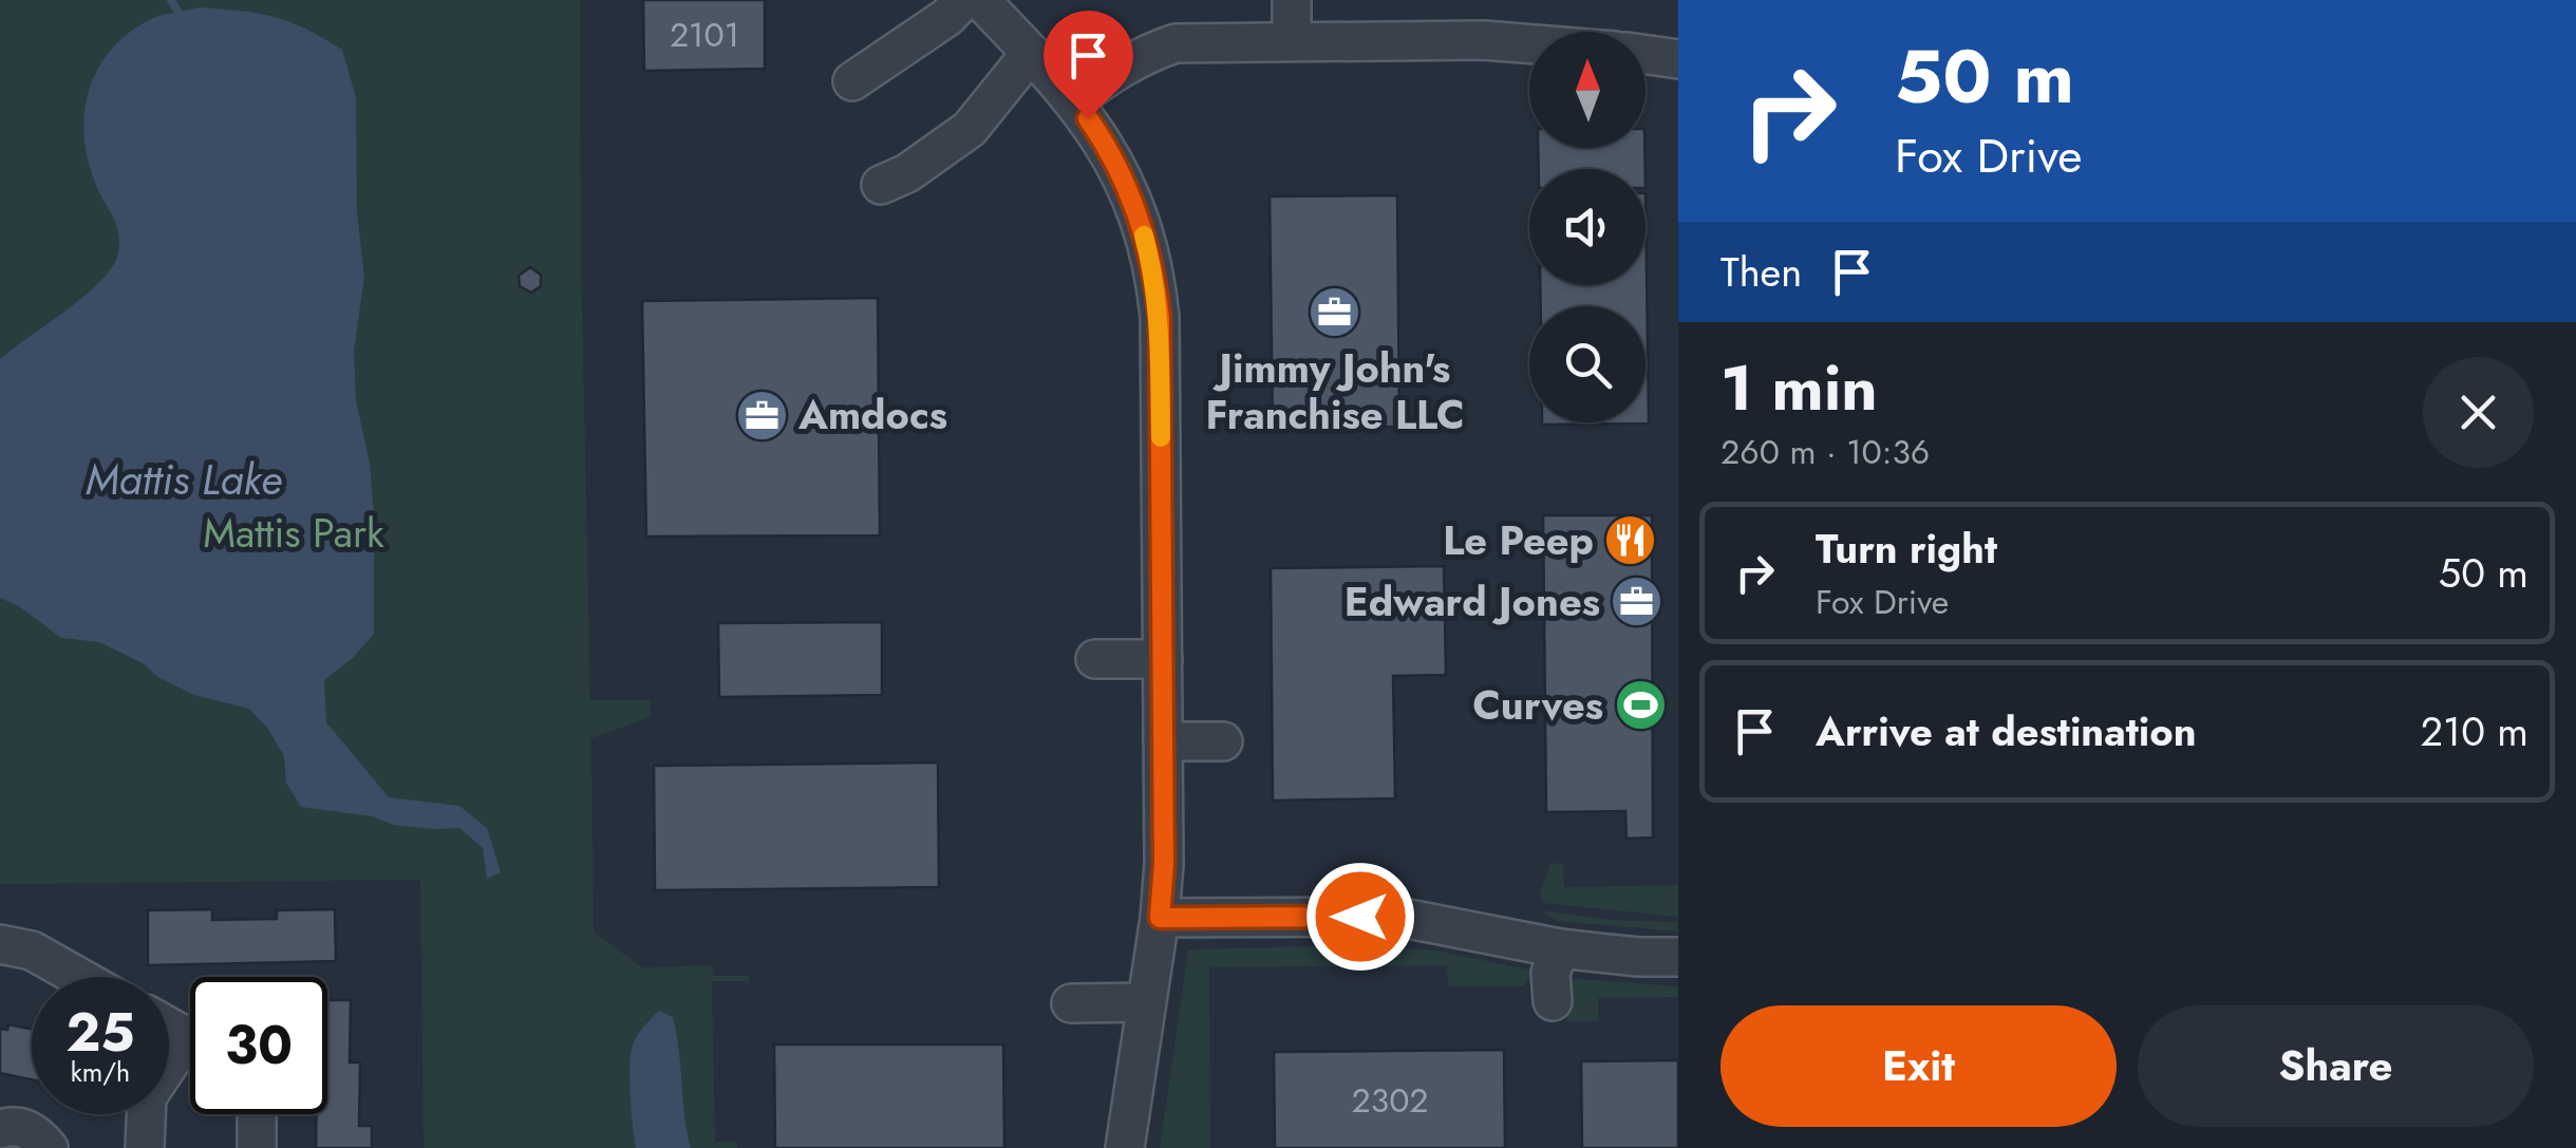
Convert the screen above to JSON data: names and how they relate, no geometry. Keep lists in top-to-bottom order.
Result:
{
  "water": ["Mattis Lake"],
  "parks": ["Mattis Park"],
  "places": {
    "office": ["Jimmy John's Franchise LLC", "Amdocs", "Edward Jones"],
    "restaurant": ["Le Peep"],
    "sports": ["Curves"]
  },
  "house_numbers": ["2101", "2302"],
  "north": "top",
  "page": {
    "turn": ["50 m", "Fox Drive"],
    "then": "Then",
    "heading": ["1 min", "260 m · 10:36"],
    "list": [
      {
        "name": "Turn right",
        "note": "Fox Drive",
        "value": "50 m"
      },
      {
        "name": "Arrive at destination",
        "value": "210 m"
      }
    ],
    "speed": "25 km/h",
    "limit": "30",
    "buttons": ["Exit", "Share"]
  }
}
